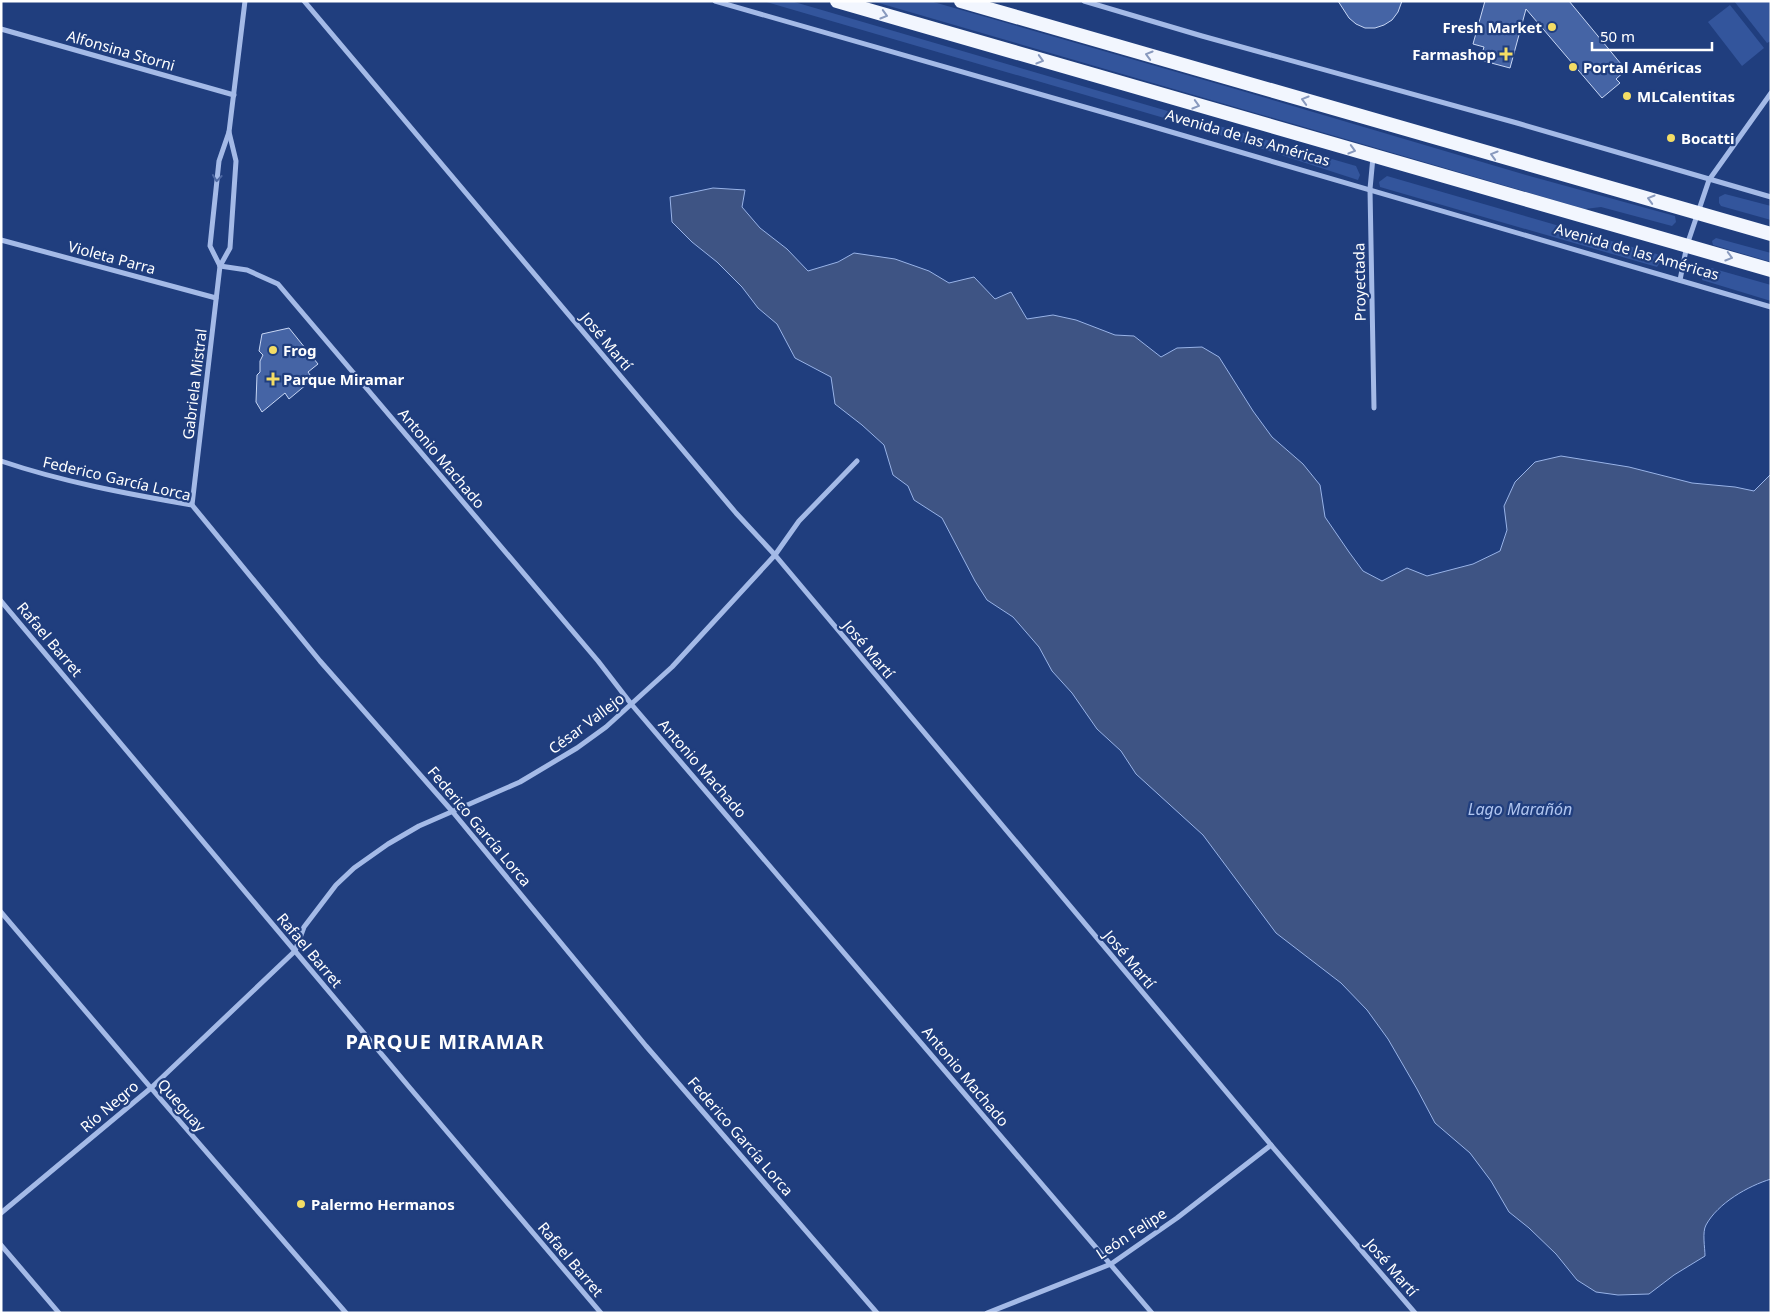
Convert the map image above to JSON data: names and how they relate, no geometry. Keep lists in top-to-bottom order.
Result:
{
  "streets": {
    "highway": ["Avenida de las Américas"],
    "street": [
      "Alfonsina Storni",
      "Violeta Parra",
      "Proyectada",
      "José Martí",
      "Gabriela Mistral",
      "Antonio Machado",
      "Federico García Lorca",
      "Rafael Barret",
      "César Vallejo",
      "Queguay",
      "Río Negro",
      "León Felipe"
    ]
  },
  "crossings": [
    ["Alfonsina Storni", "Gabriela Mistral"],
    ["Avenida de las Américas", "Proyectada"],
    ["Violeta Parra", "Gabriela Mistral"],
    ["José Martí", "César Vallejo"],
    ["José Martí", "León Felipe"],
    ["Gabriela Mistral", "Antonio Machado"],
    ["Gabriela Mistral", "Federico García Lorca"],
    ["Antonio Machado", "César Vallejo"],
    ["Antonio Machado", "León Felipe"],
    ["Federico García Lorca", "César Vallejo"],
    ["Rafael Barret", "César Vallejo"],
    ["Rafael Barret", "Río Negro"],
    ["César Vallejo", "Río Negro"],
    ["Queguay", "Río Negro"]
  ],
  "districts": ["PARQUE MIRAMAR"],
  "water": ["Lago Marañón"],
  "places": {
    "other": [
      "Fresh Market",
      "Portal Américas",
      "MLCalentitas",
      "Bocatti",
      "Frog",
      "Palermo Hermanos"
    ],
    "health": ["Farmashop", "Parque Miramar"]
  },
  "scale_bar": "50 m"
}
